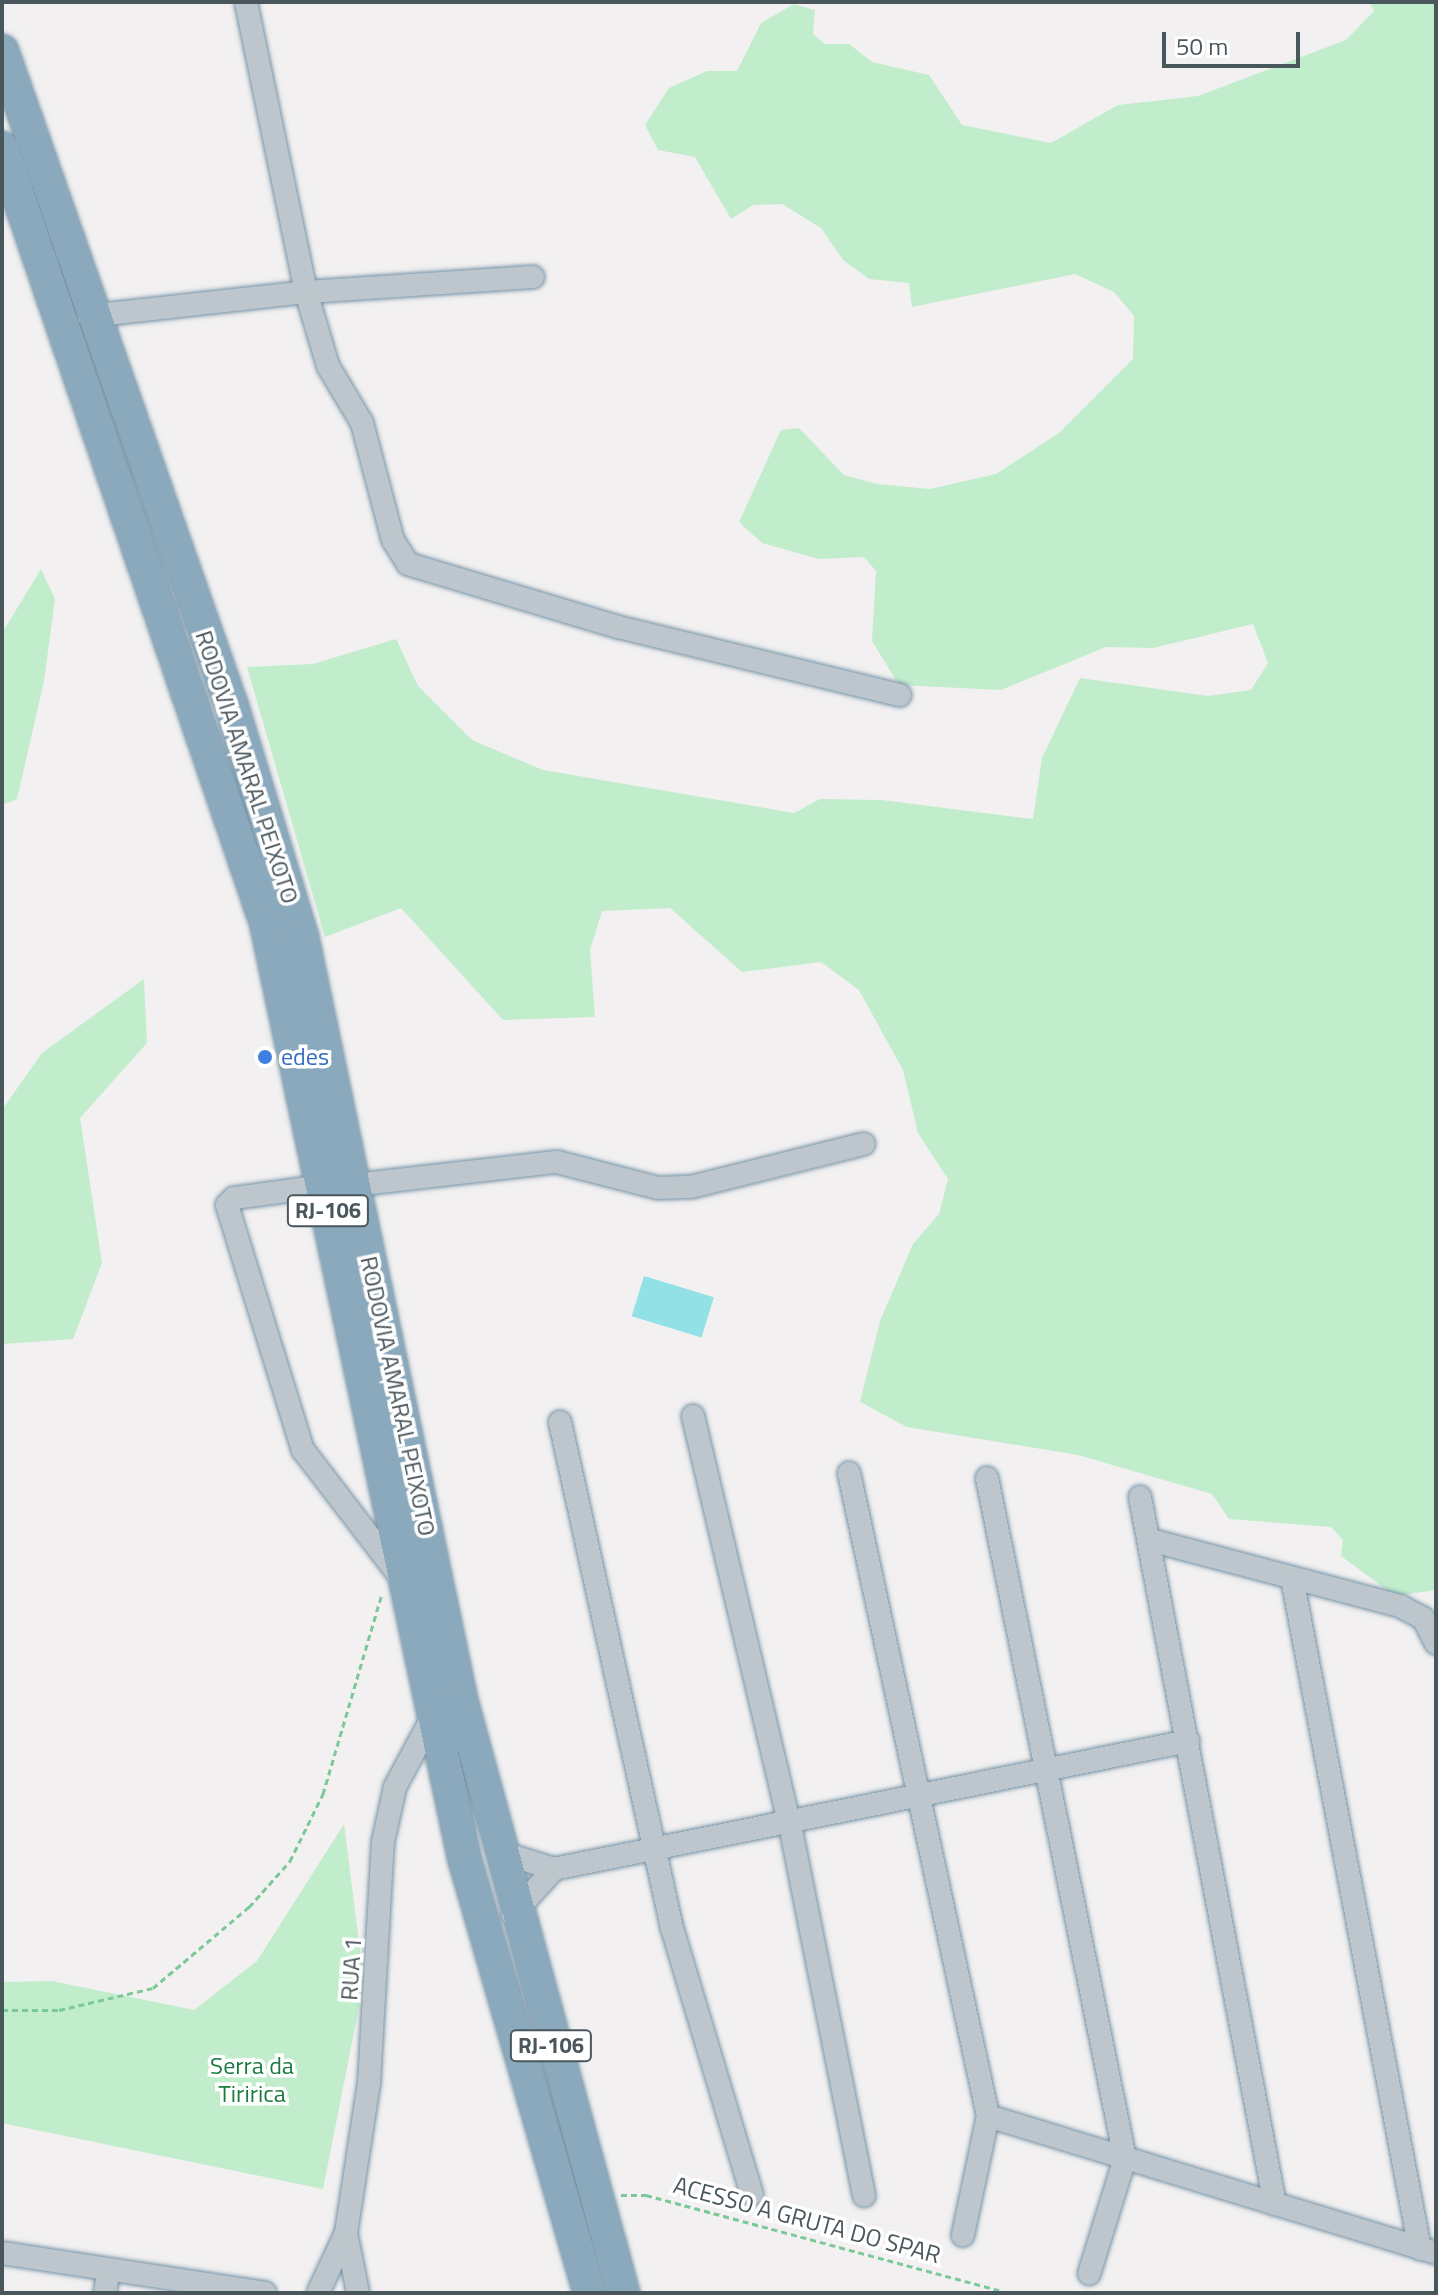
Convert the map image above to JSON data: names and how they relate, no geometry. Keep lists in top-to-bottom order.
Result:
{
  "streets": {
    "highway": ["RODOVIA AMARAL PEIXOTO", "RJ-106"],
    "street": ["RUA 1"],
    "path": ["ACESSO A GRUTA DO SPAR"]
  },
  "crossings": [
    ["RODOVIA AMARAL PEIXOTO", "RUA 1"],
    ["RODOVIA AMARAL PEIXOTO", "ACESSO A GRUTA DO SPAR"]
  ],
  "parks": ["Serra da Tiririca"],
  "places": ["edes"],
  "scale_bar": "50 m"
}
